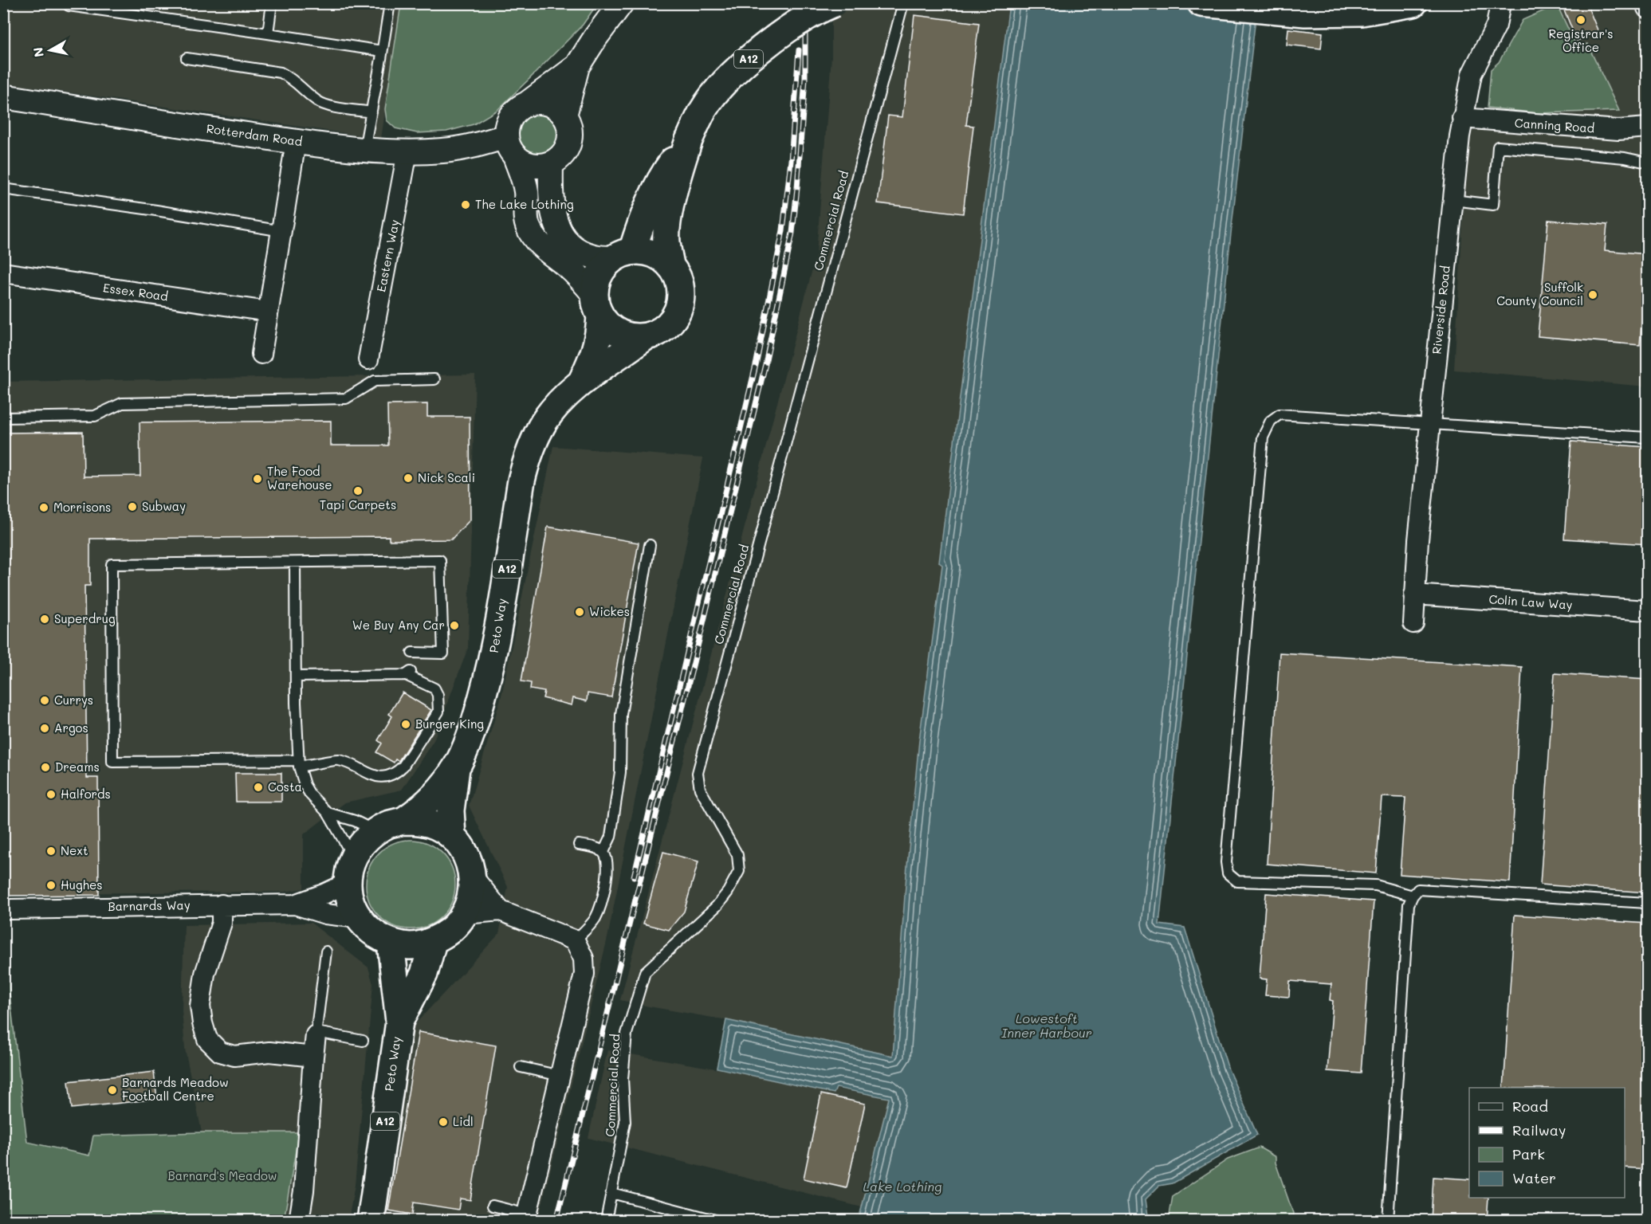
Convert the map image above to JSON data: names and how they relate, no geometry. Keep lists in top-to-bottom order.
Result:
{
  "streets": {
    "highway": ["A12", "Peto Way"],
    "street": [
      "Canning Road",
      "Rotterdam Road",
      "Eastern Way",
      "Essex Road",
      "Riverside Road",
      "Colin Law Way",
      "Barnards Way"
    ],
    "lane": ["Commercial Road"]
  },
  "crossings": [
    ["A12", "Peto Way"],
    ["Canning Road", "Riverside Road"],
    ["Rotterdam Road", "Eastern Way"],
    ["Riverside Road", "Colin Law Way"],
    ["Peto Way", "Barnards Way"]
  ],
  "water": ["Lowestoft Inner Harbour", "Lake Lothing"],
  "parks": ["Barnard's Meadow"],
  "places": [
    "Registrar's Office",
    "The Lake Lothing",
    "Suffolk County Council",
    "Nick Scali",
    "The Food Warehouse",
    "Tapi Carpets",
    "Subway",
    "Morrisons",
    "Wickes",
    "Superdrug",
    "We Buy Any Car",
    "Currys",
    "Burger King",
    "Argos",
    "Dreams",
    "Costa",
    "Halfords",
    "Next",
    "Hughes",
    "Barnards Meadow Football Centre",
    "Lidl"
  ],
  "legend": [
    "Road",
    "Railway",
    "Park",
    "Water"
  ],
  "north": "left"
}
